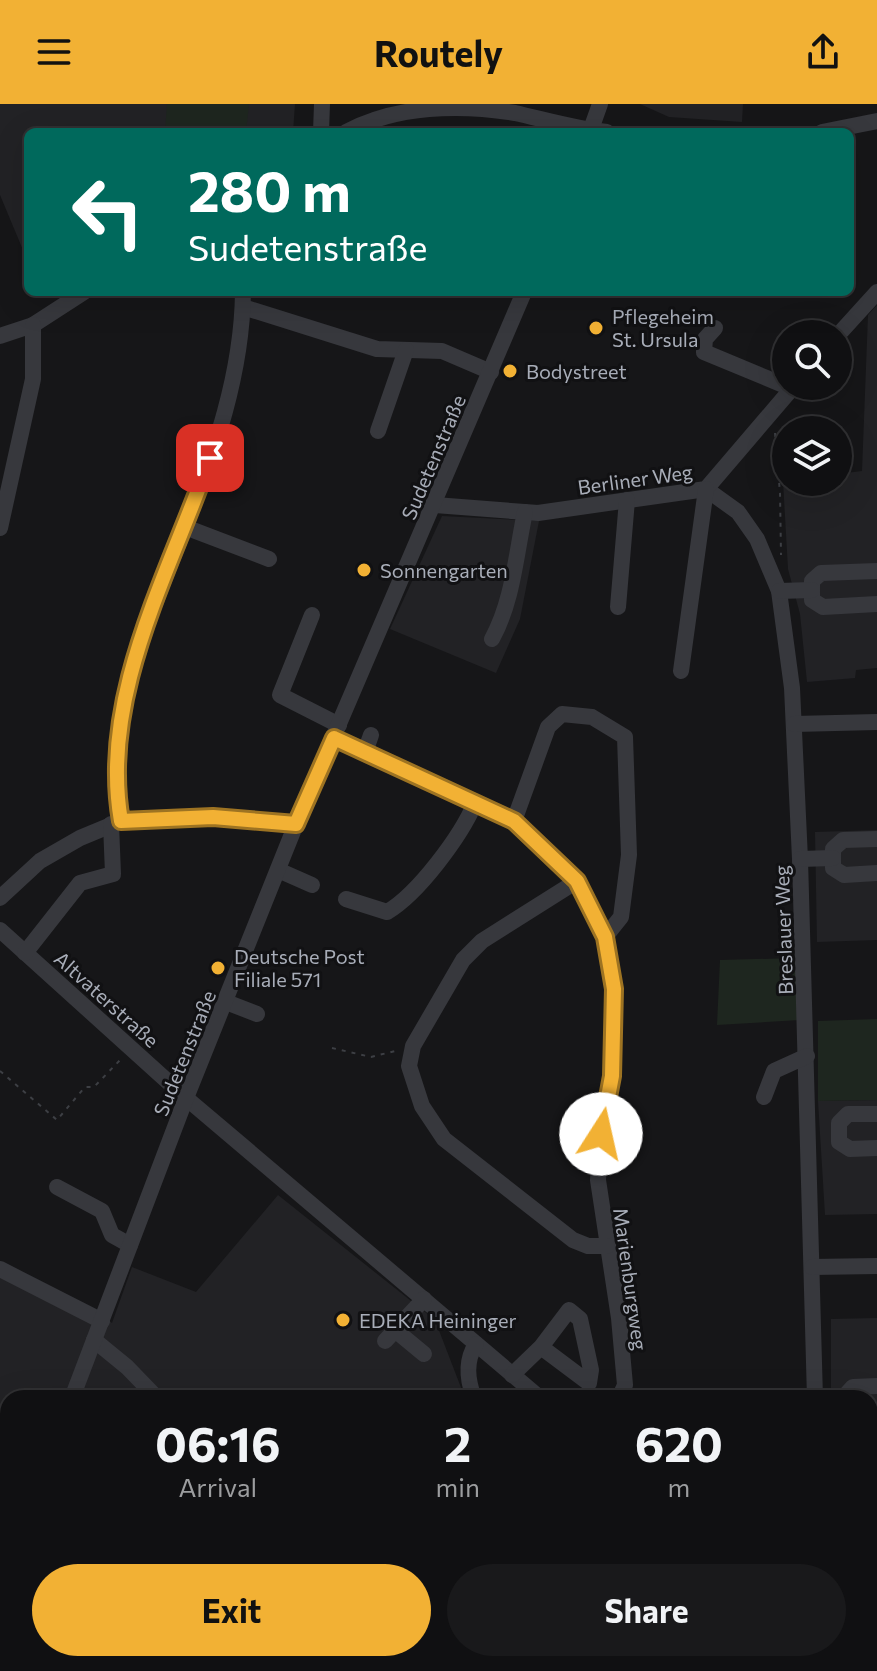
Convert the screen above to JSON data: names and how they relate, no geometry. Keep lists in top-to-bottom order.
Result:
{
  "streets": {
    "street": [
      "Sudetenstraße",
      "Berliner Weg",
      "Breslauer Weg",
      "Altvaterstraße",
      "Marienburgweg"
    ]
  },
  "crossings": [
    ["Sudetenstraße", "Berliner Weg"],
    ["Sudetenstraße", "Altvaterstraße"],
    ["Sudetenstraße", "Marienburgweg"],
    ["Berliner Weg", "Breslauer Weg"]
  ],
  "places": [
    "Pflegeheim St. Ursula",
    "Bodystreet",
    "Sonnengarten",
    "Deutsche Post Filiale 571",
    "EDEKA Heininger"
  ],
  "page": {
    "header": "Routely",
    "turn": ["280 m", "Sudetenstraße"],
    "eta": [
      "06:16",
      "Arrival",
      "2",
      "min",
      "620",
      "m"
    ],
    "buttons": ["Exit", "Share"]
  }
}
